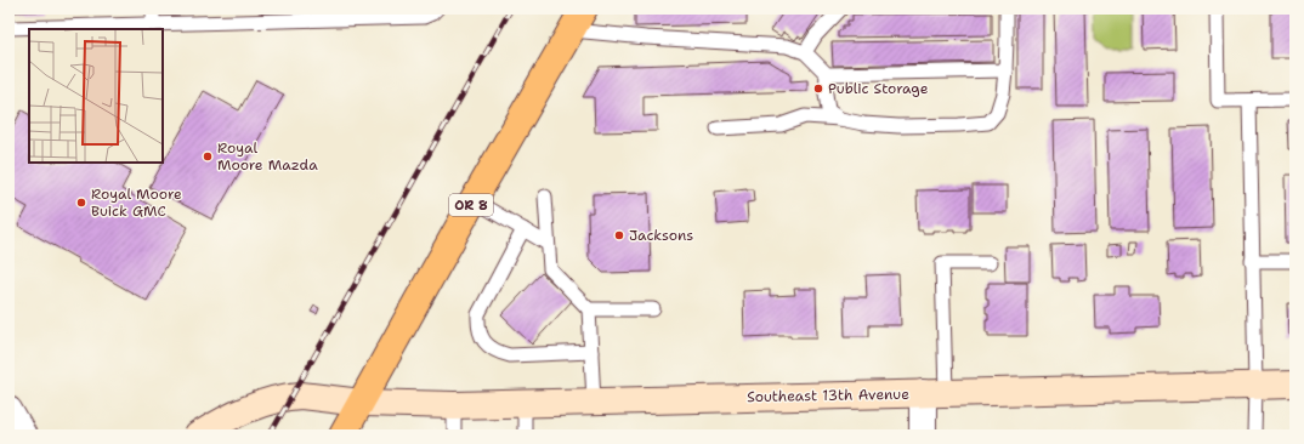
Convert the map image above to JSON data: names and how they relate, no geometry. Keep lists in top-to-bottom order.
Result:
{
  "streets": {
    "main road": ["OR 8"],
    "street": ["Southeast 13th Avenue"]
  },
  "crossings": [
    ["OR 8", "Southeast 13th Avenue"]
  ],
  "places": [
    "Public Storage",
    "Royal Moore Mazda",
    "Royal Moore Buick GMC",
    "Jacksons"
  ]
}
